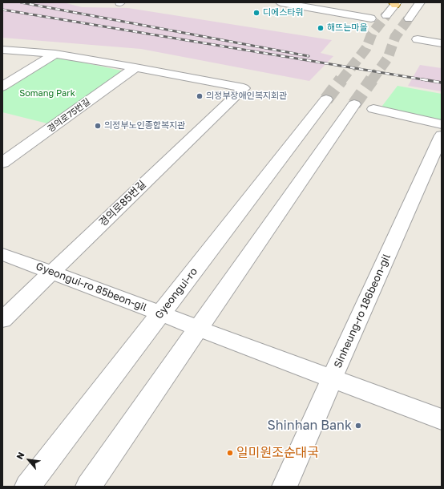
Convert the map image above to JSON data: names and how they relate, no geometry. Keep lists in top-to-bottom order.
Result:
{
  "streets": {
    "street": [
      "경의로75번길",
      "경의로85번길",
      "Gyeongui-ro 85beon-gil",
      "Gyeongui-ro",
      "Sinheung-ro 186beon-gil"
    ]
  },
  "crossings": [
    ["경의로75번길", "경의로85번길"],
    ["경의로85번길", "Gyeongui-ro 85beon-gil"],
    ["Gyeongui-ro 85beon-gil", "Gyeongui-ro"],
    ["Gyeongui-ro 85beon-gil", "Sinheung-ro 186beon-gil"]
  ],
  "parks": ["Somang Park"],
  "places": [
    "디에스타워",
    "해뜨는마을",
    "의정부장애인복지회관",
    "의정부노인종합복지관",
    "Shinhan Bank",
    "일미원조순대국"
  ],
  "north": "top left"
}
